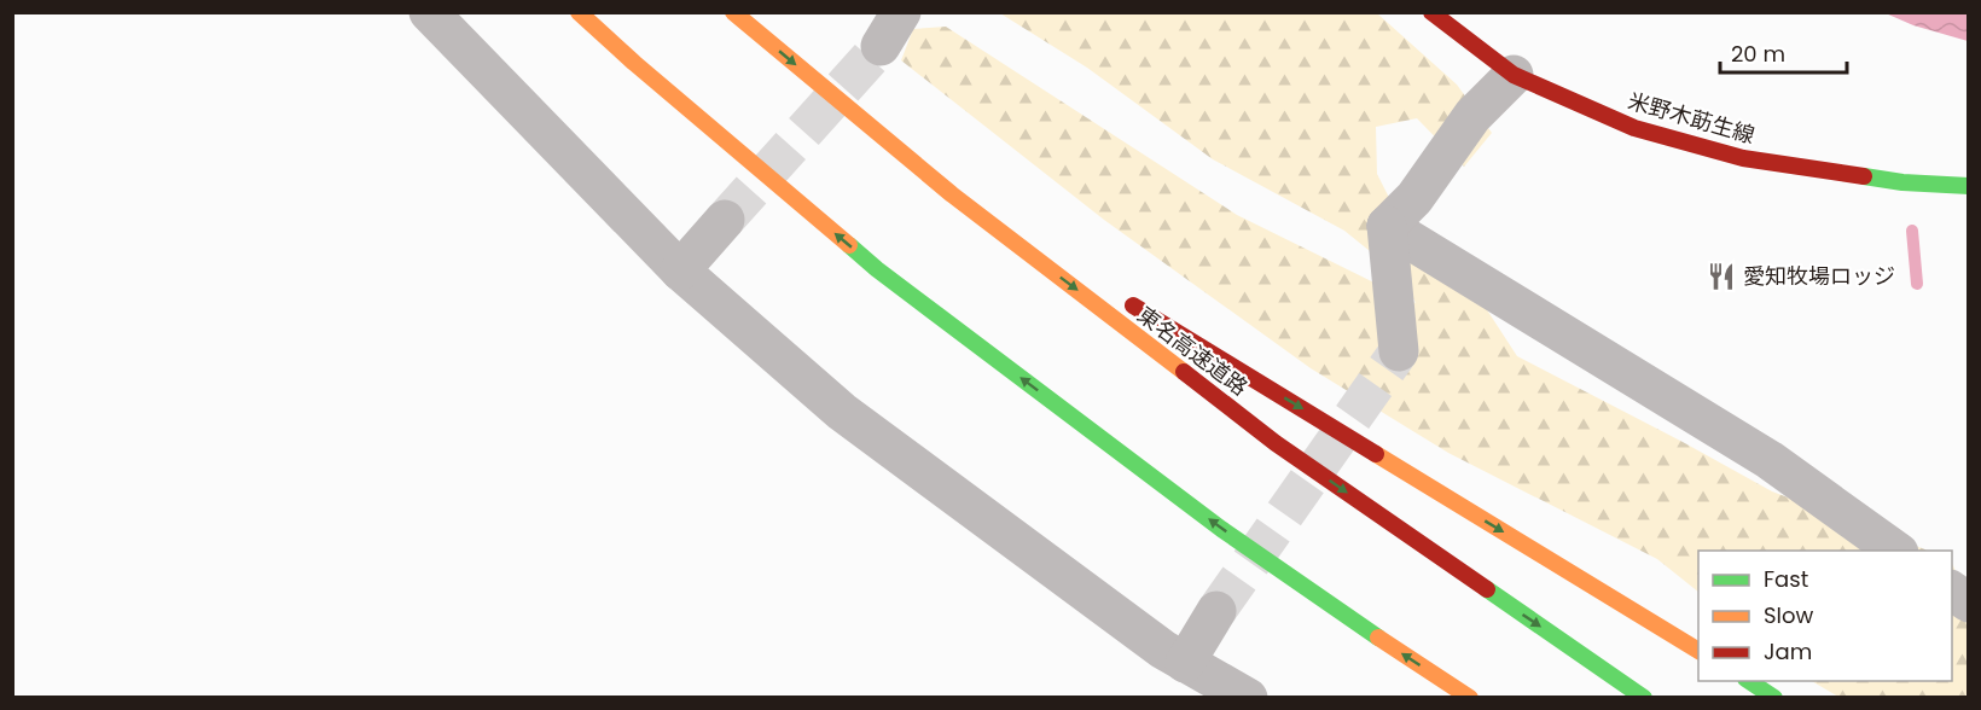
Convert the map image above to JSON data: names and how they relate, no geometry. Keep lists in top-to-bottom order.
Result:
{
  "streets": {
    "main road": ["米野木莇生線", "東名高速道路"]
  },
  "places": {
    "restaurant": ["愛知牧場ロッジ"]
  },
  "legend": ["Fast", "Slow", "Jam"],
  "scale_bar": "20 m"
}
